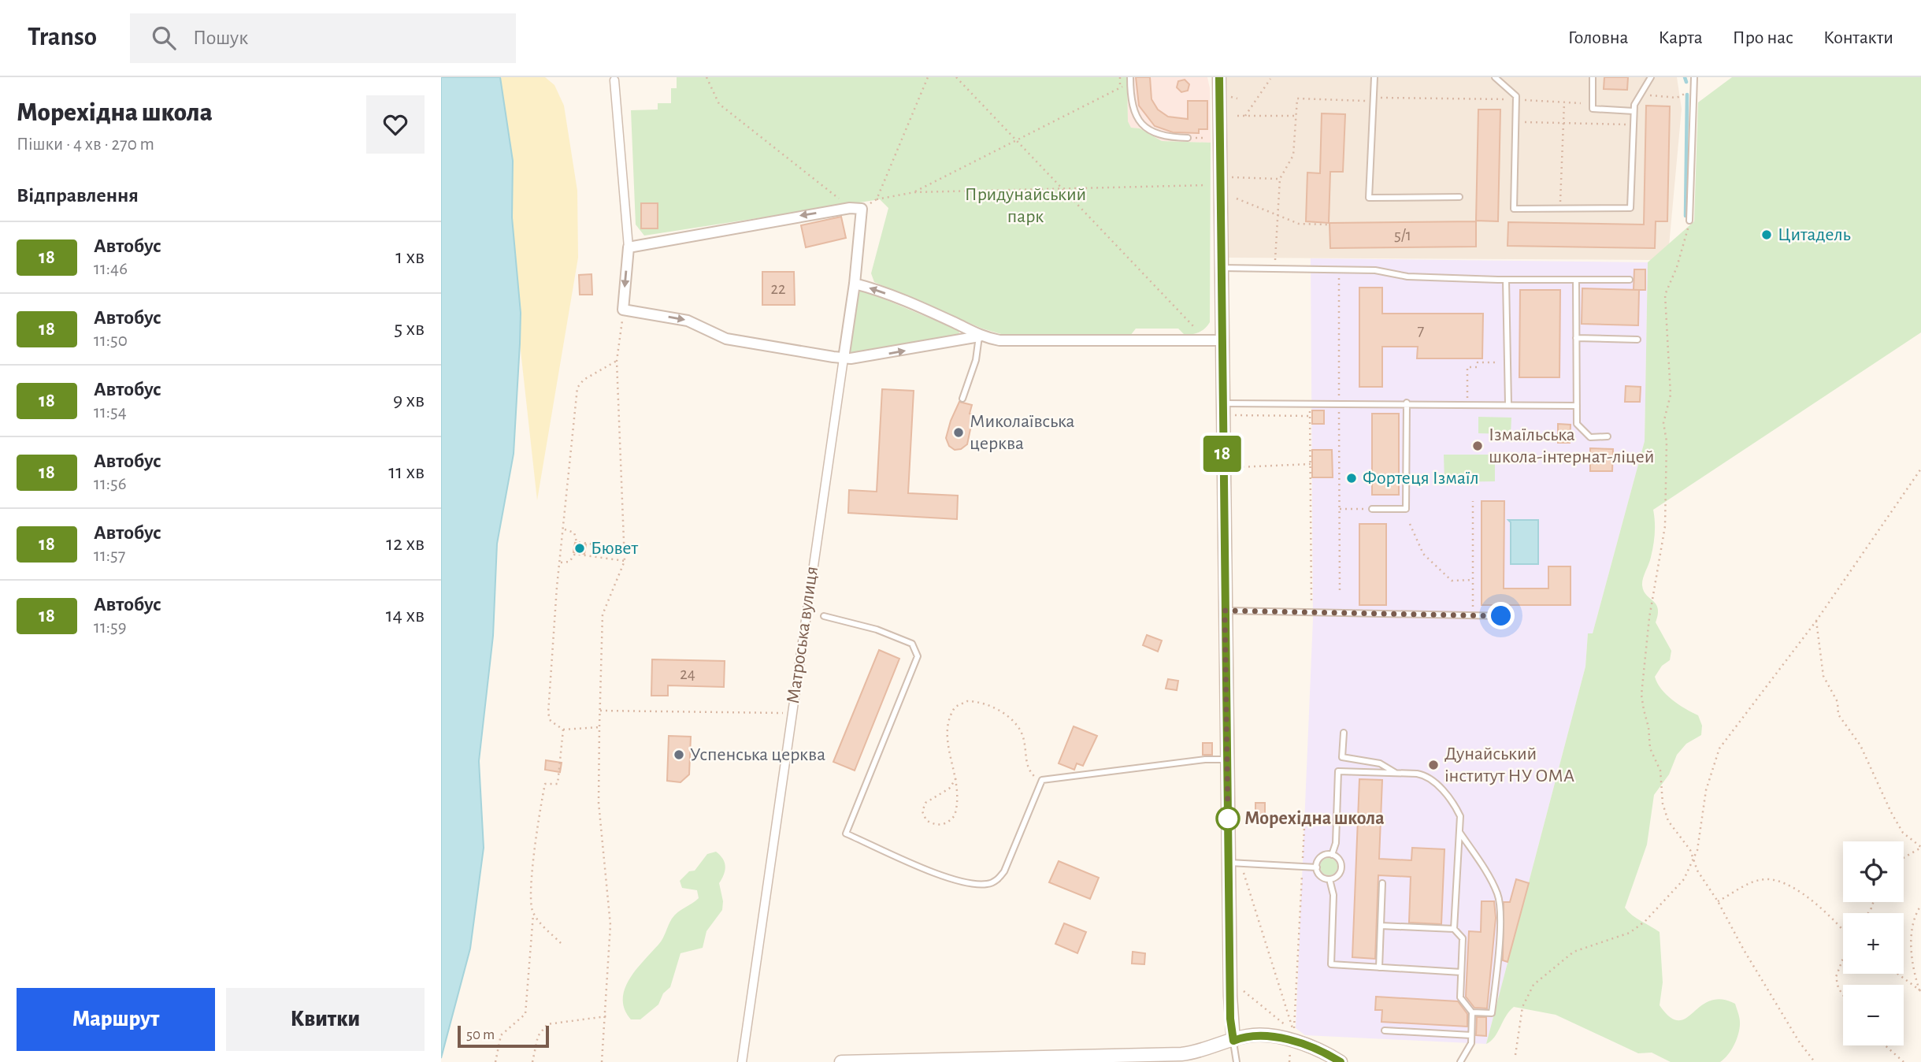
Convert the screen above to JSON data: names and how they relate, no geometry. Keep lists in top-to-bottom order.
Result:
{
  "streets": {
    "street": ["Матроська вулиця"]
  },
  "parks": ["Придунайський парк"],
  "places": [
    "Цитадель",
    "Миколаївська церква",
    "Ізмаїльська школа-інтернат-ліцей",
    "Фортеця Ізмаїл",
    "Бювет",
    "Успенська церква",
    "Дунайський інститут НУ ОМА",
    "Морехідна школа"
  ],
  "lines": ["bus line 18"],
  "house_numbers": [
    "5/1",
    "22",
    "7",
    "24"
  ],
  "scale_bar": "50 m",
  "page": {
    "header": "Transo",
    "search": "Пошук",
    "nav": [
      "Головна",
      "Карта",
      "Про нас",
      "Контакти"
    ],
    "heading": [
      ["Морехідна школа", "Пішки · 4 хв · 270 m"],
      "Відправлення"
    ],
    "on_map": "18",
    "list": [
      {
        "mark": "18",
        "name": "Автобус",
        "note": "11:46",
        "value": "1 хв"
      },
      {
        "mark": "18",
        "name": "Автобус",
        "note": "11:50",
        "value": "5 хв"
      },
      {
        "mark": "18",
        "name": "Автобус",
        "note": "11:54",
        "value": "9 хв"
      },
      {
        "mark": "18",
        "name": "Автобус",
        "note": "11:56",
        "value": "11 хв"
      },
      {
        "mark": "18",
        "name": "Автобус",
        "note": "11:57",
        "value": "12 хв"
      },
      {
        "mark": "18",
        "name": "Автобус",
        "note": "11:59",
        "value": "14 хв"
      }
    ],
    "map_buttons": ["+", "−"],
    "buttons": ["Маршрут", "Квитки"],
    "scale": "50 m"
  }
}
